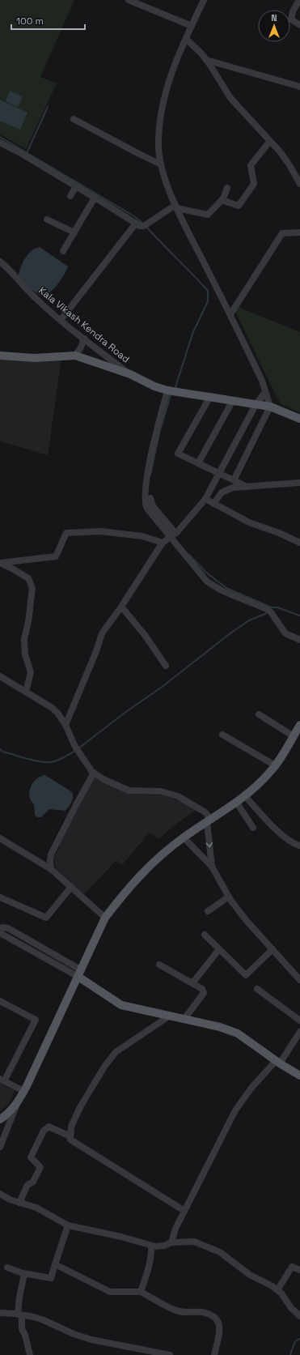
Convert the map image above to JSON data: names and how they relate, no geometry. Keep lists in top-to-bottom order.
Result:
{
  "streets": {
    "street": ["Kala Vikash Kendra Road"]
  },
  "scale_bar": "100 m",
  "north": "top"
}
